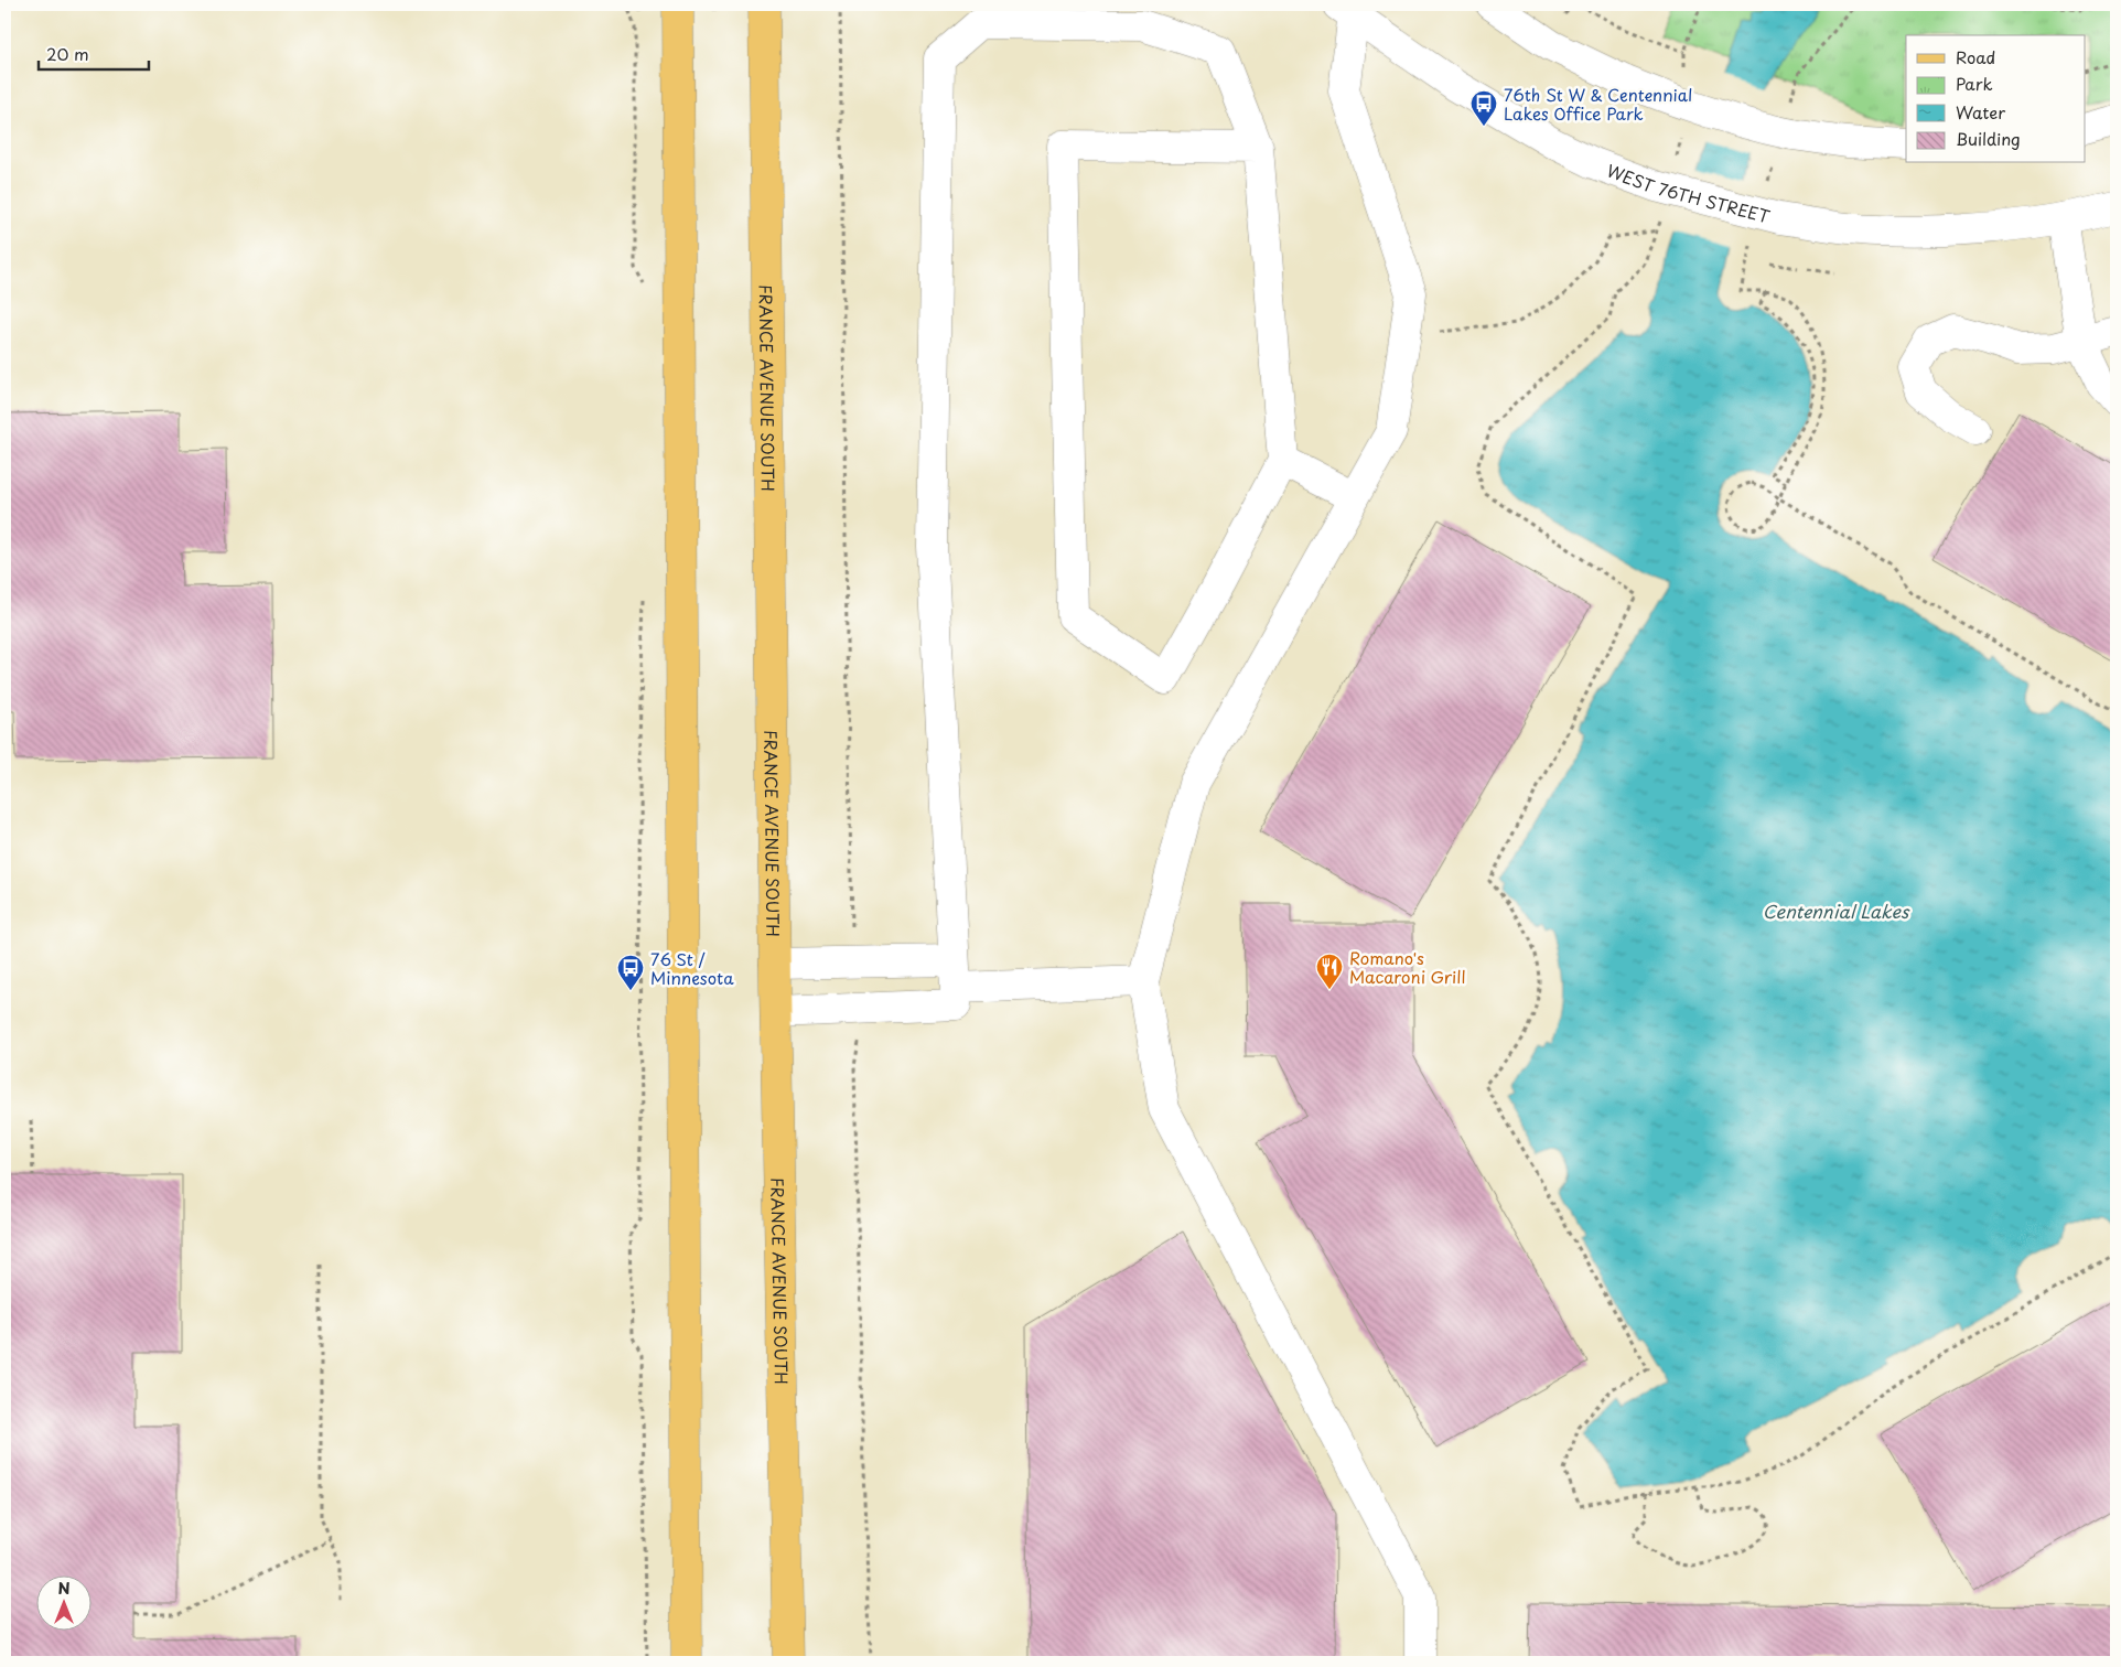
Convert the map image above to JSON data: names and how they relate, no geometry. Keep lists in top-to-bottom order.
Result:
{
  "streets": {
    "main road": ["FRANCE AVENUE SOUTH"],
    "street": ["WEST 76TH STREET"]
  },
  "water": ["Centennial Lakes"],
  "places": {
    "bus stop": ["76th St W & Centennial Lakes Office Park", "76 St / Minnesota"],
    "restaurant": ["Romano's Macaroni Grill"]
  },
  "legend": [
    "Road",
    "Park",
    "Water",
    "Building"
  ],
  "scale_bar": "20 m",
  "north": "top"
}
